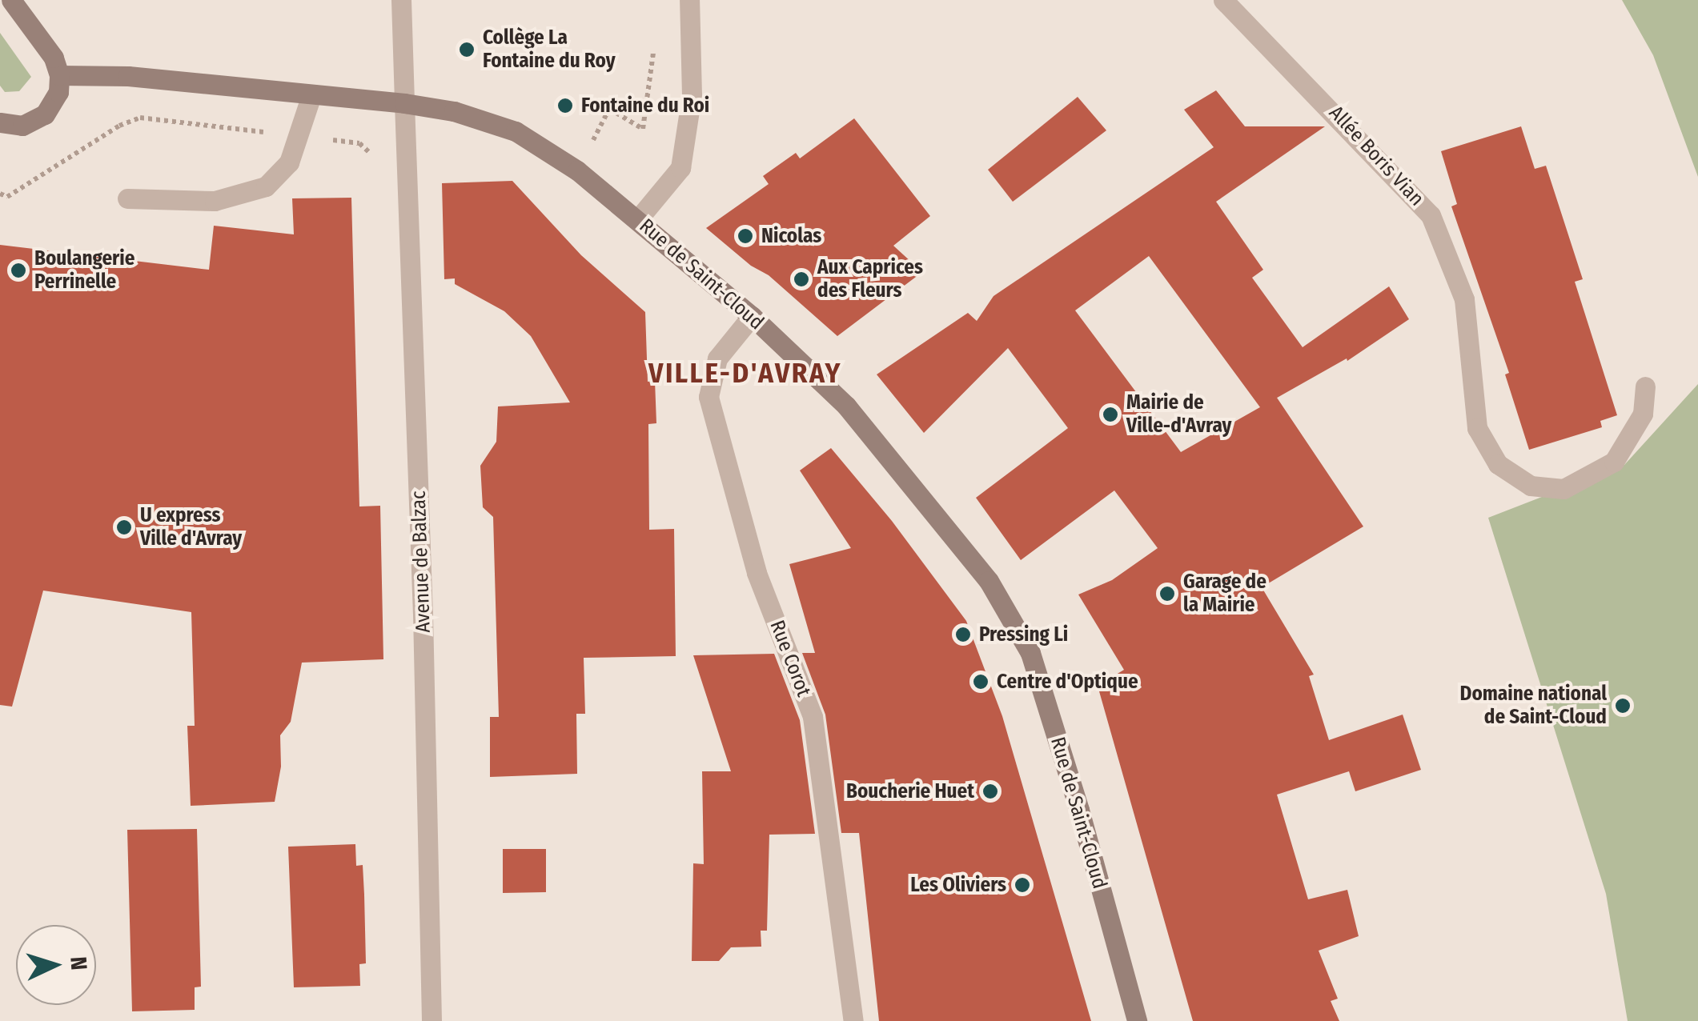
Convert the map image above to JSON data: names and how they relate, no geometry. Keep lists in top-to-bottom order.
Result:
{
  "streets": {
    "main road": ["Rue de Saint-Cloud"],
    "street": ["Allée Boris Vian", "Avenue de Balzac", "Rue Corot"]
  },
  "crossings": [
    ["Rue de Saint-Cloud", "Avenue de Balzac"],
    ["Rue de Saint-Cloud", "Rue Corot"]
  ],
  "districts": ["VILLE-D'AVRAY"],
  "places": [
    "Collège La Fontaine du Roy",
    "Fontaine du Roi",
    "Nicolas",
    "Boulangerie Perrinelle",
    "Aux Caprices des Fleurs",
    "Mairie de Ville-d'Avray",
    "U express Ville d'Avray",
    "Garage de la Mairie",
    "Pressing Li",
    "Centre d'Optique",
    "Domaine national de Saint-Cloud",
    "Boucherie Huet",
    "Les Oliviers"
  ],
  "north": "right"
}
